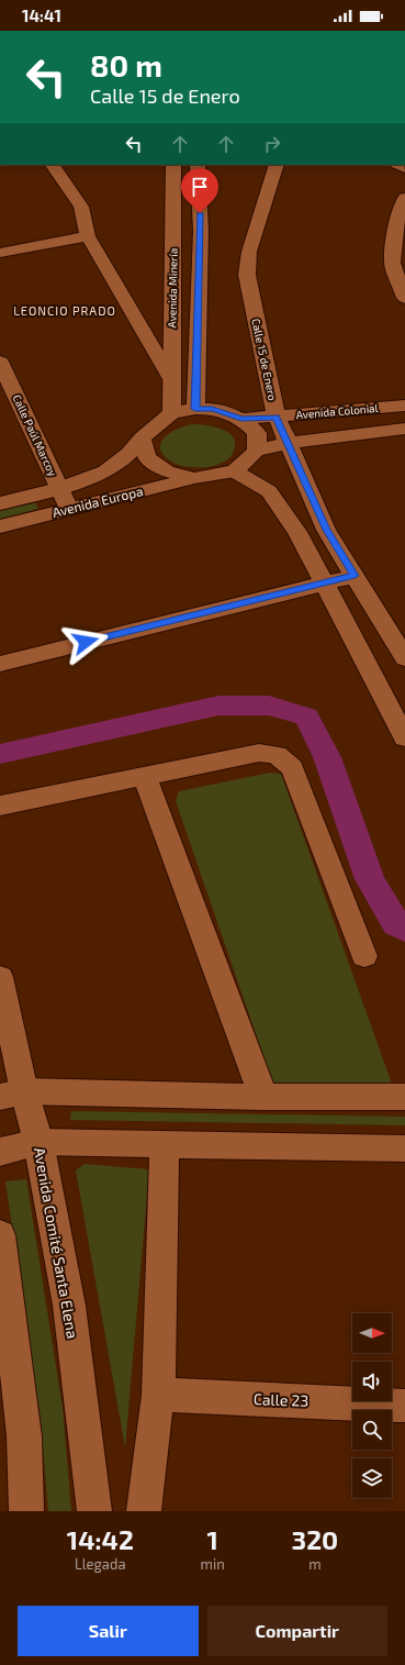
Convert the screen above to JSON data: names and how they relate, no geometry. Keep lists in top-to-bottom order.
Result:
{
  "streets": {
    "street": [
      "Avenida Minería",
      "Calle 15 de Enero",
      "Avenida Colonial",
      "Calle Paúl Marcoy",
      "Avenida Europa",
      "Avenida Comité Santa Elena",
      "Calle 23"
    ]
  },
  "crossings": [
    ["Avenida Minería", "Avenida Colonial"],
    ["Avenida Minería", "Avenida Europa"],
    ["Calle 15 de Enero", "Avenida Colonial"],
    ["Avenida Colonial", "Avenida Europa"],
    ["Calle Paúl Marcoy", "Avenida Europa"]
  ],
  "districts": ["LEONCIO PRADO"],
  "north": "right",
  "page": {
    "status": "14:41",
    "turn": ["80 m", "Calle 15 de Enero"],
    "eta": [
      "14:42",
      "Llegada",
      "1",
      "min",
      "320",
      "m"
    ],
    "buttons": ["Salir", "Compartir"]
  }
}
